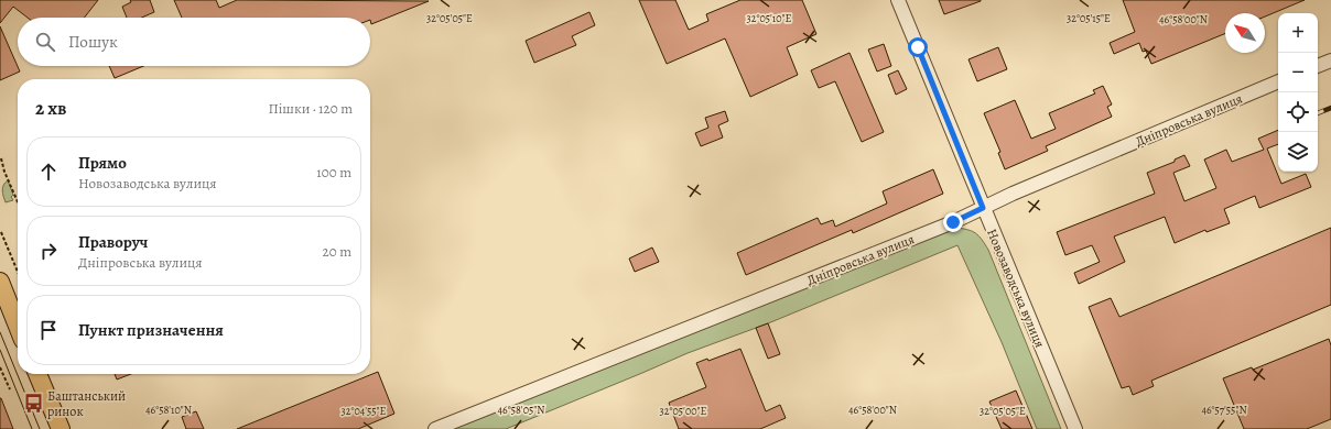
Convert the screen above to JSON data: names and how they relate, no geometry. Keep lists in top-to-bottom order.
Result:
{
  "streets": {
    "street": ["Дніпровська вулиця", "Новозаводська вулиця"]
  },
  "crossings": [
    ["Дніпровська вулиця", "Новозаводська вулиця"]
  ],
  "places": {
    "bus stop": ["Баштанський ринок"]
  },
  "north": "top left",
  "page": {
    "map_buttons": ["+", "−"],
    "search": "Пошук",
    "heading": ["2 хв", "Пішки · 120 m"],
    "list": [
      ["Прямо", "Новозаводська вулиця", "100 m"],
      ["Праворуч", "Дніпровська вулиця", "20 m"],
      "Пункт призначення"
    ]
  },
  "coordinates": [
    "32°05'05\"E",
    "32°05'10\"E",
    "32°05'15\"E",
    "46°58'00\"N",
    "46°58'10\"N",
    "46°58'05\"N",
    "46°57'55\"N",
    "32°05'00\"E",
    "32°04'55\"E"
  ]
}
